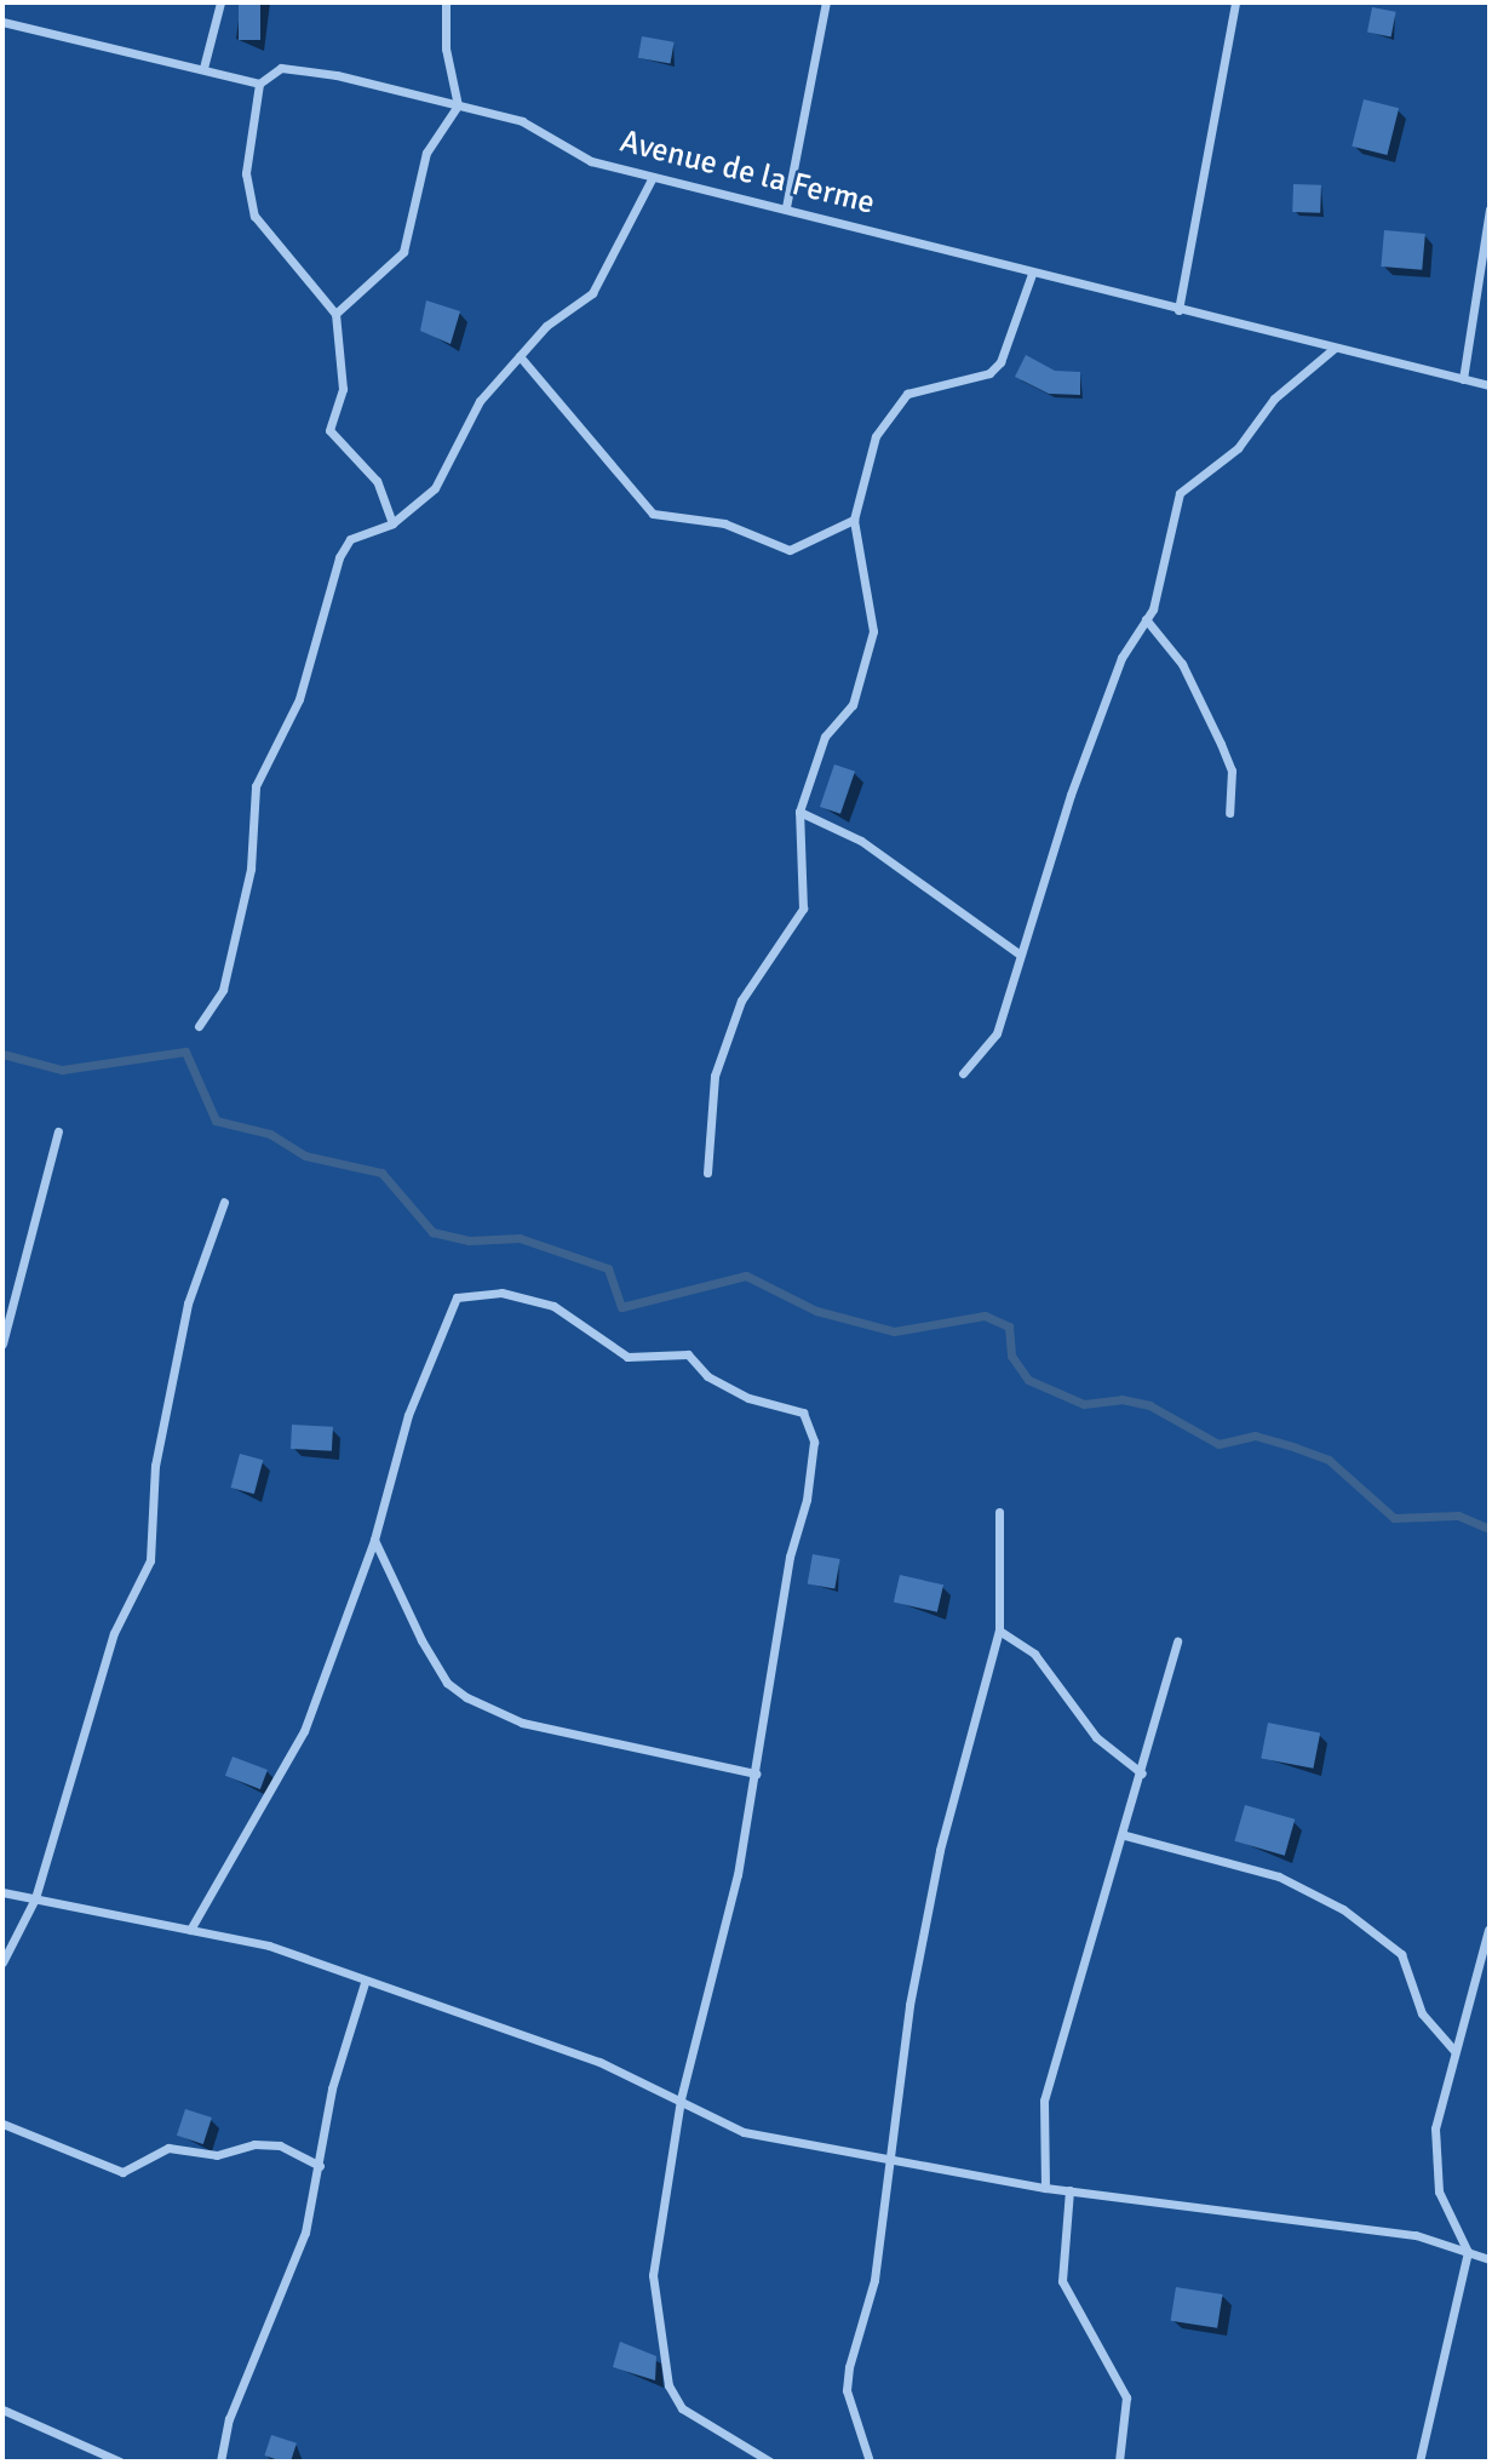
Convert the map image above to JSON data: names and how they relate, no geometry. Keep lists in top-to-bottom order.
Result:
{
  "streets": {
    "street": ["Avenue de la Ferme"]
  }
}
